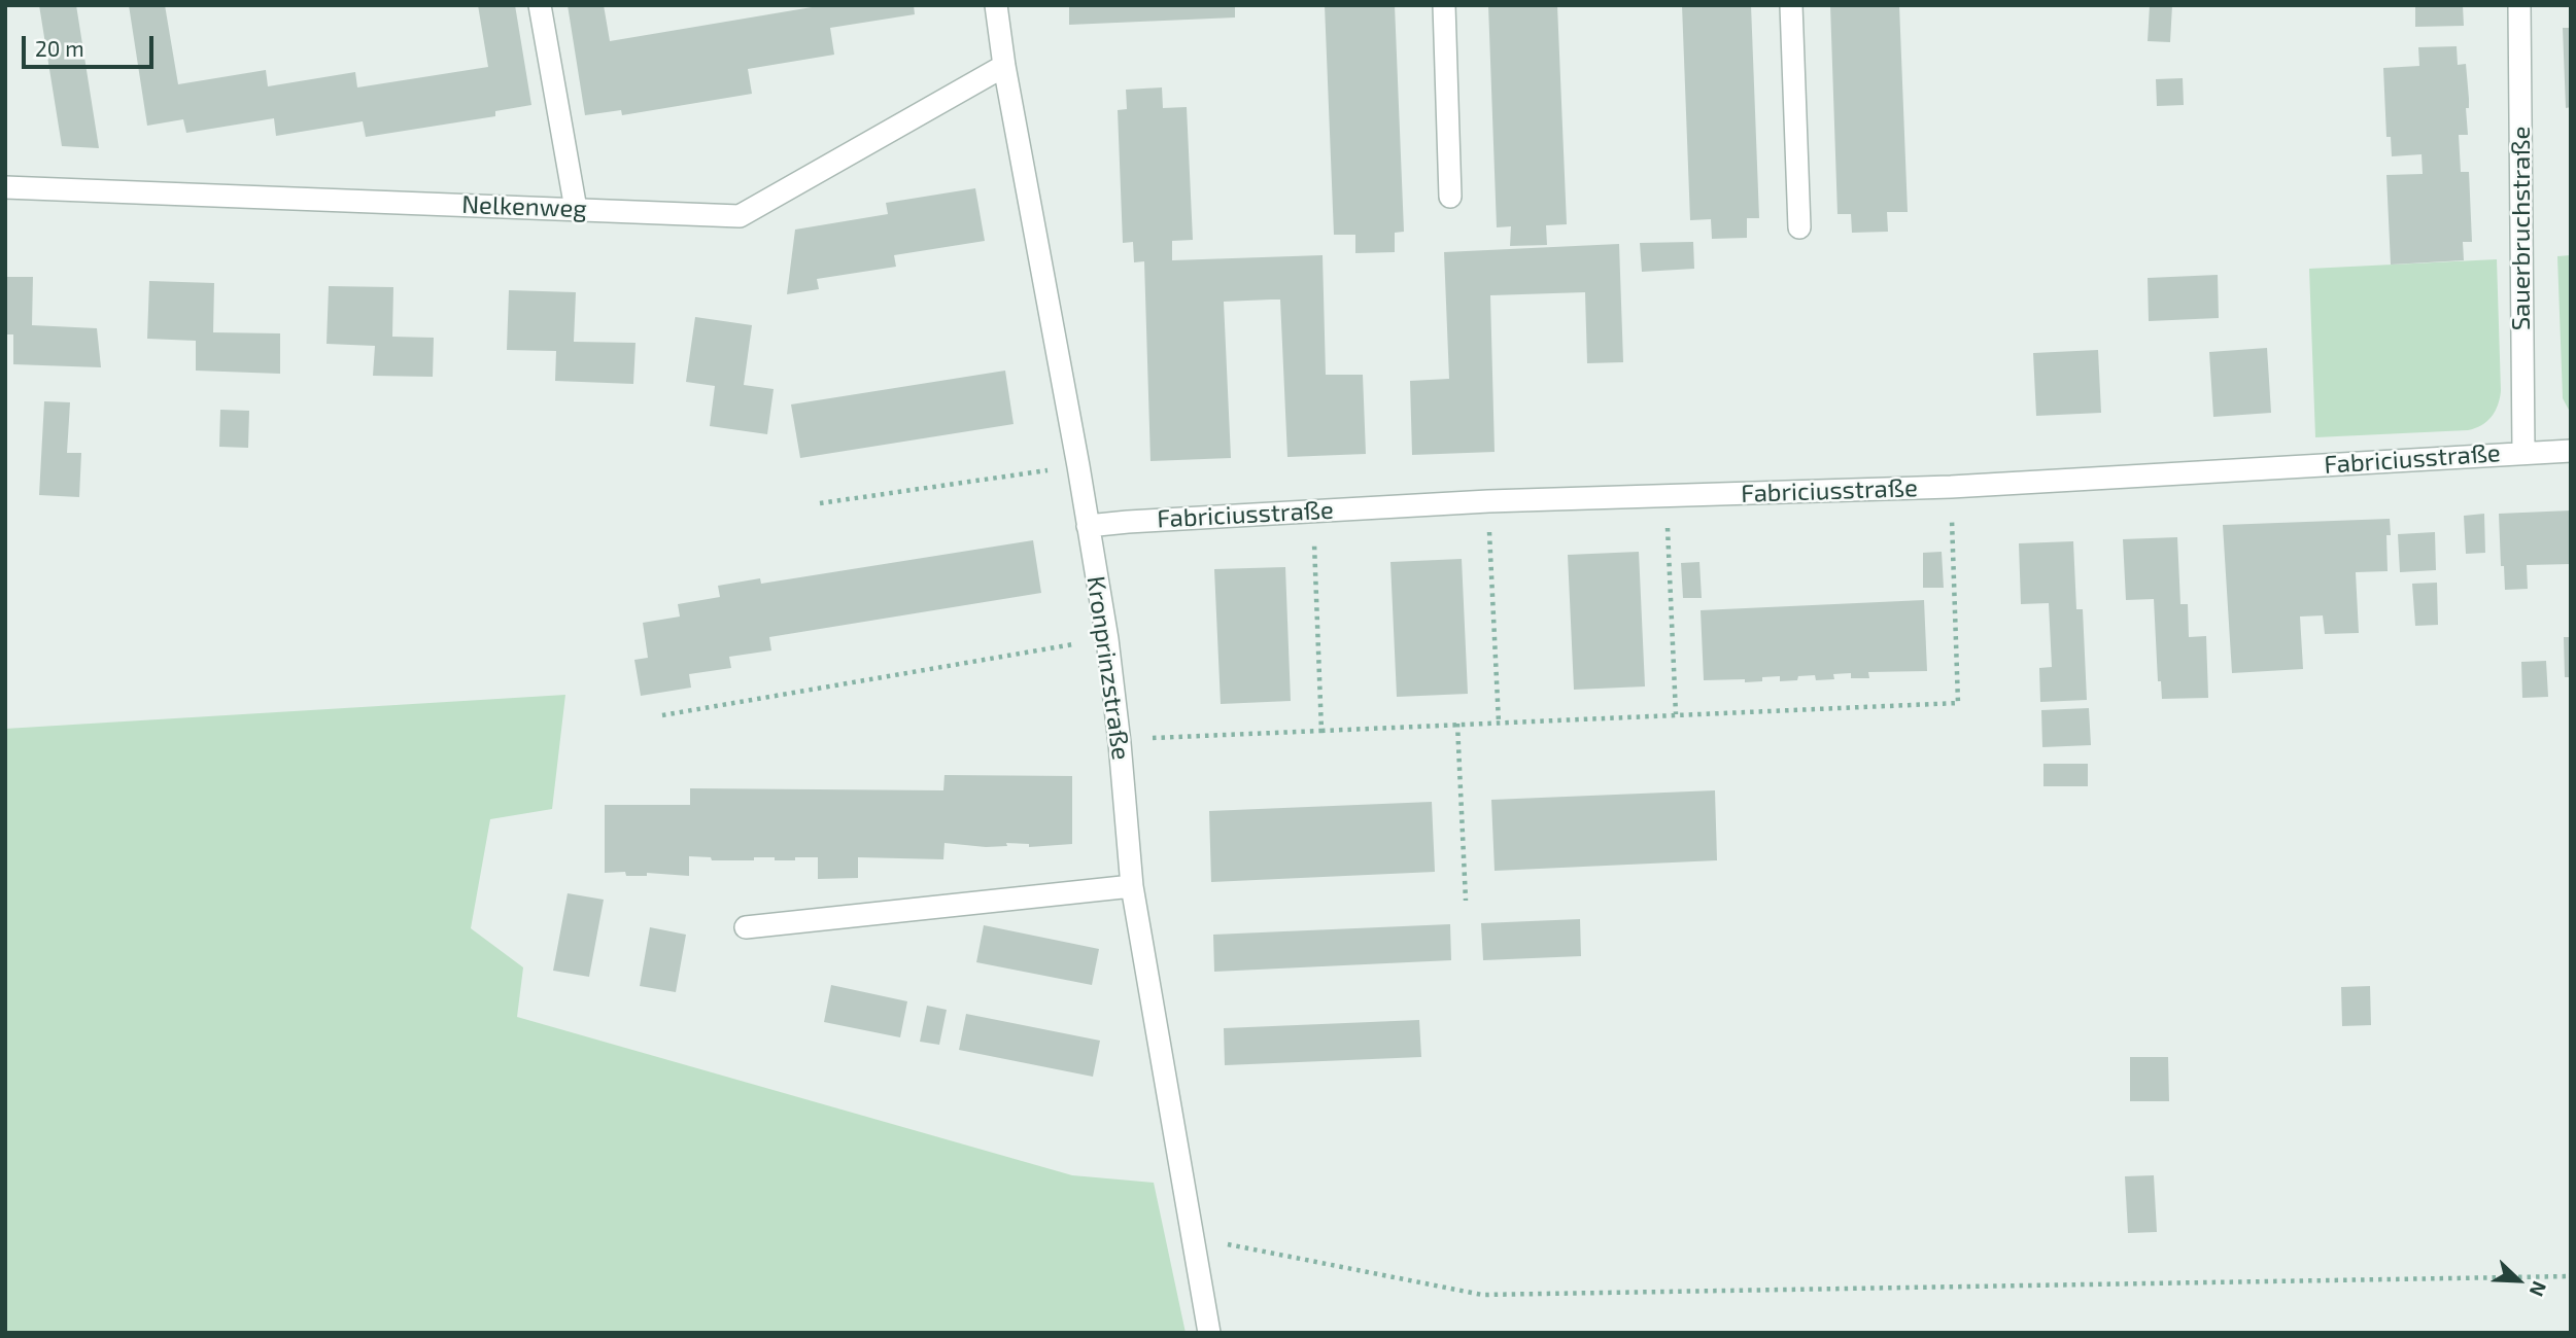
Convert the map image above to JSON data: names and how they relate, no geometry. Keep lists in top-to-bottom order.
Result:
{
  "streets": {
    "street": [
      "Nelkenweg",
      "Sauerbruchstraße",
      "Fabriciusstraße",
      "Kronprinzstraße"
    ]
  },
  "crossings": [
    ["Nelkenweg", "Kronprinzstraße"],
    ["Sauerbruchstraße", "Fabriciusstraße"],
    ["Fabriciusstraße", "Kronprinzstraße"]
  ],
  "scale_bar": "20 m",
  "north": "bottom right"
}
